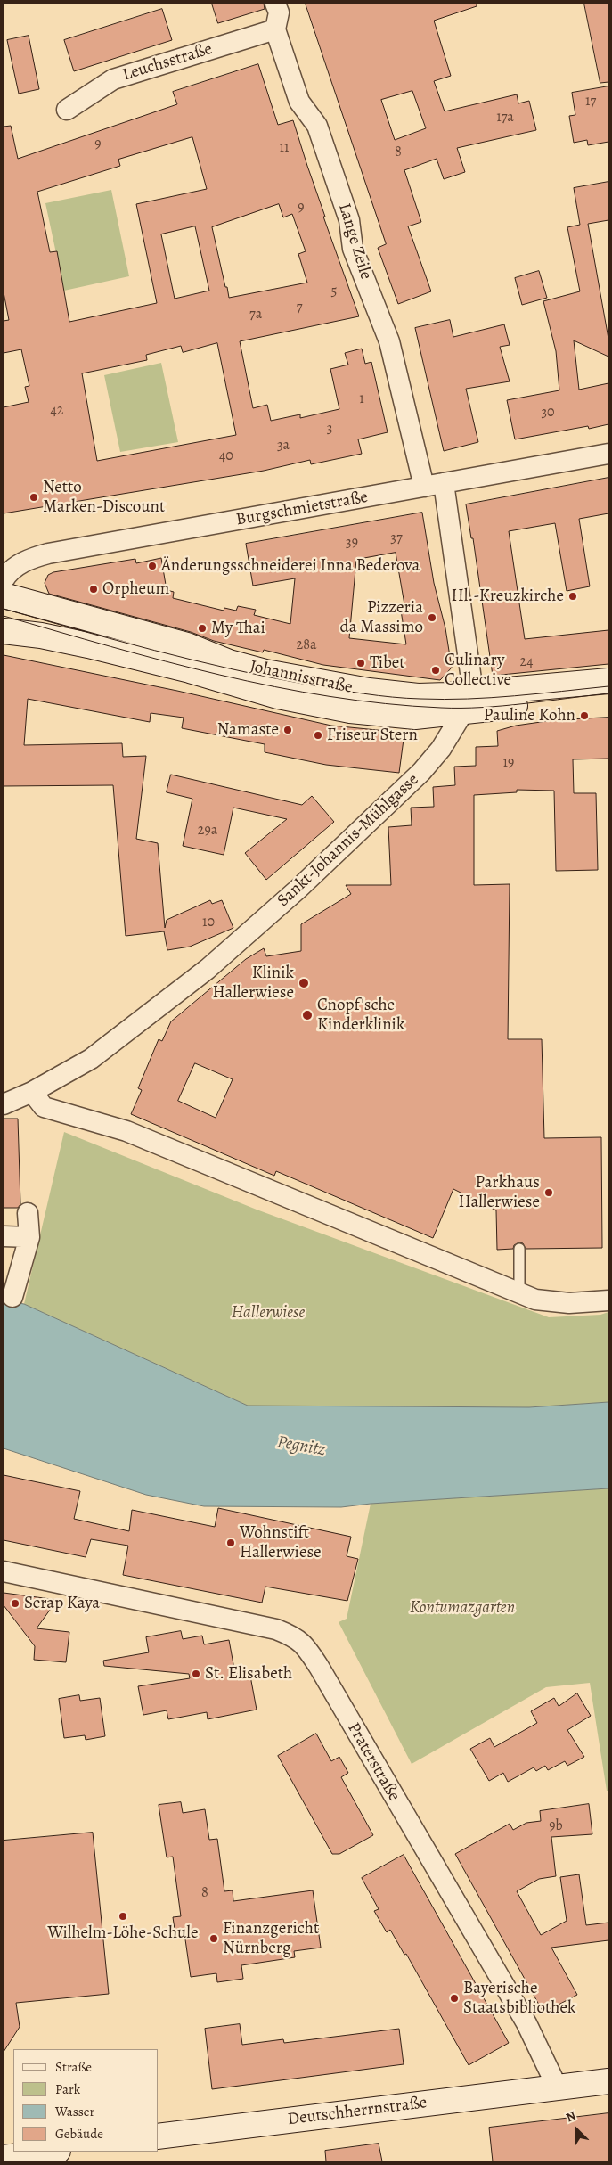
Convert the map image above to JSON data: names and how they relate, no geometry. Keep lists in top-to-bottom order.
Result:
{
  "streets": {
    "main road": ["Johannisstraße", "Deutschherrnstraße"],
    "street": [
      "Leuchsstraße",
      "Lange Zeile",
      "Burgschmietstraße",
      "Sankt-Johannis-Mühlgasse",
      "Praterstraße"
    ]
  },
  "crossings": [
    ["Leuchsstraße", "Lange Zeile"],
    ["Lange Zeile", "Burgschmietstraße"],
    ["Johannisstraße", "Sankt-Johannis-Mühlgasse"],
    ["Praterstraße", "Deutschherrnstraße"]
  ],
  "water": ["Pegnitz"],
  "parks": ["Hallerwiese", "Kontumazgarten"],
  "places": [
    "Netto Marken-Discount",
    "Änderungsschneiderei Inna Bederova",
    "Orpheum",
    "Hl.-Kreuzkirche",
    "Pizzeria da Massimo",
    "My Thai",
    "Tibet",
    "Culinary Collective",
    "Pauline Kohn",
    "Namaste",
    "Friseur Stern",
    "Klinik Hallerwiese",
    "Cnopf'sche Kinderklinik",
    "Parkhaus Hallerwiese",
    "Wohnstift Hallerwiese",
    "Serap Kaya",
    "St. Elisabeth",
    "Wilhelm-Löhe-Schule",
    "Finanzgericht Nürnberg",
    "Bayerische Staatsbibliothek"
  ],
  "house_numbers": [
    "17",
    "17a",
    "9",
    "11",
    "8",
    "9",
    "5",
    "7",
    "7a",
    "1",
    "42",
    "30",
    "3",
    "3a",
    "40",
    "37",
    "39",
    "28a",
    "24",
    "19",
    "29a",
    "10",
    "9b",
    "8"
  ],
  "legend": [
    "Straße",
    "Park",
    "Wasser",
    "Gebäude"
  ],
  "north": "top left"
}
